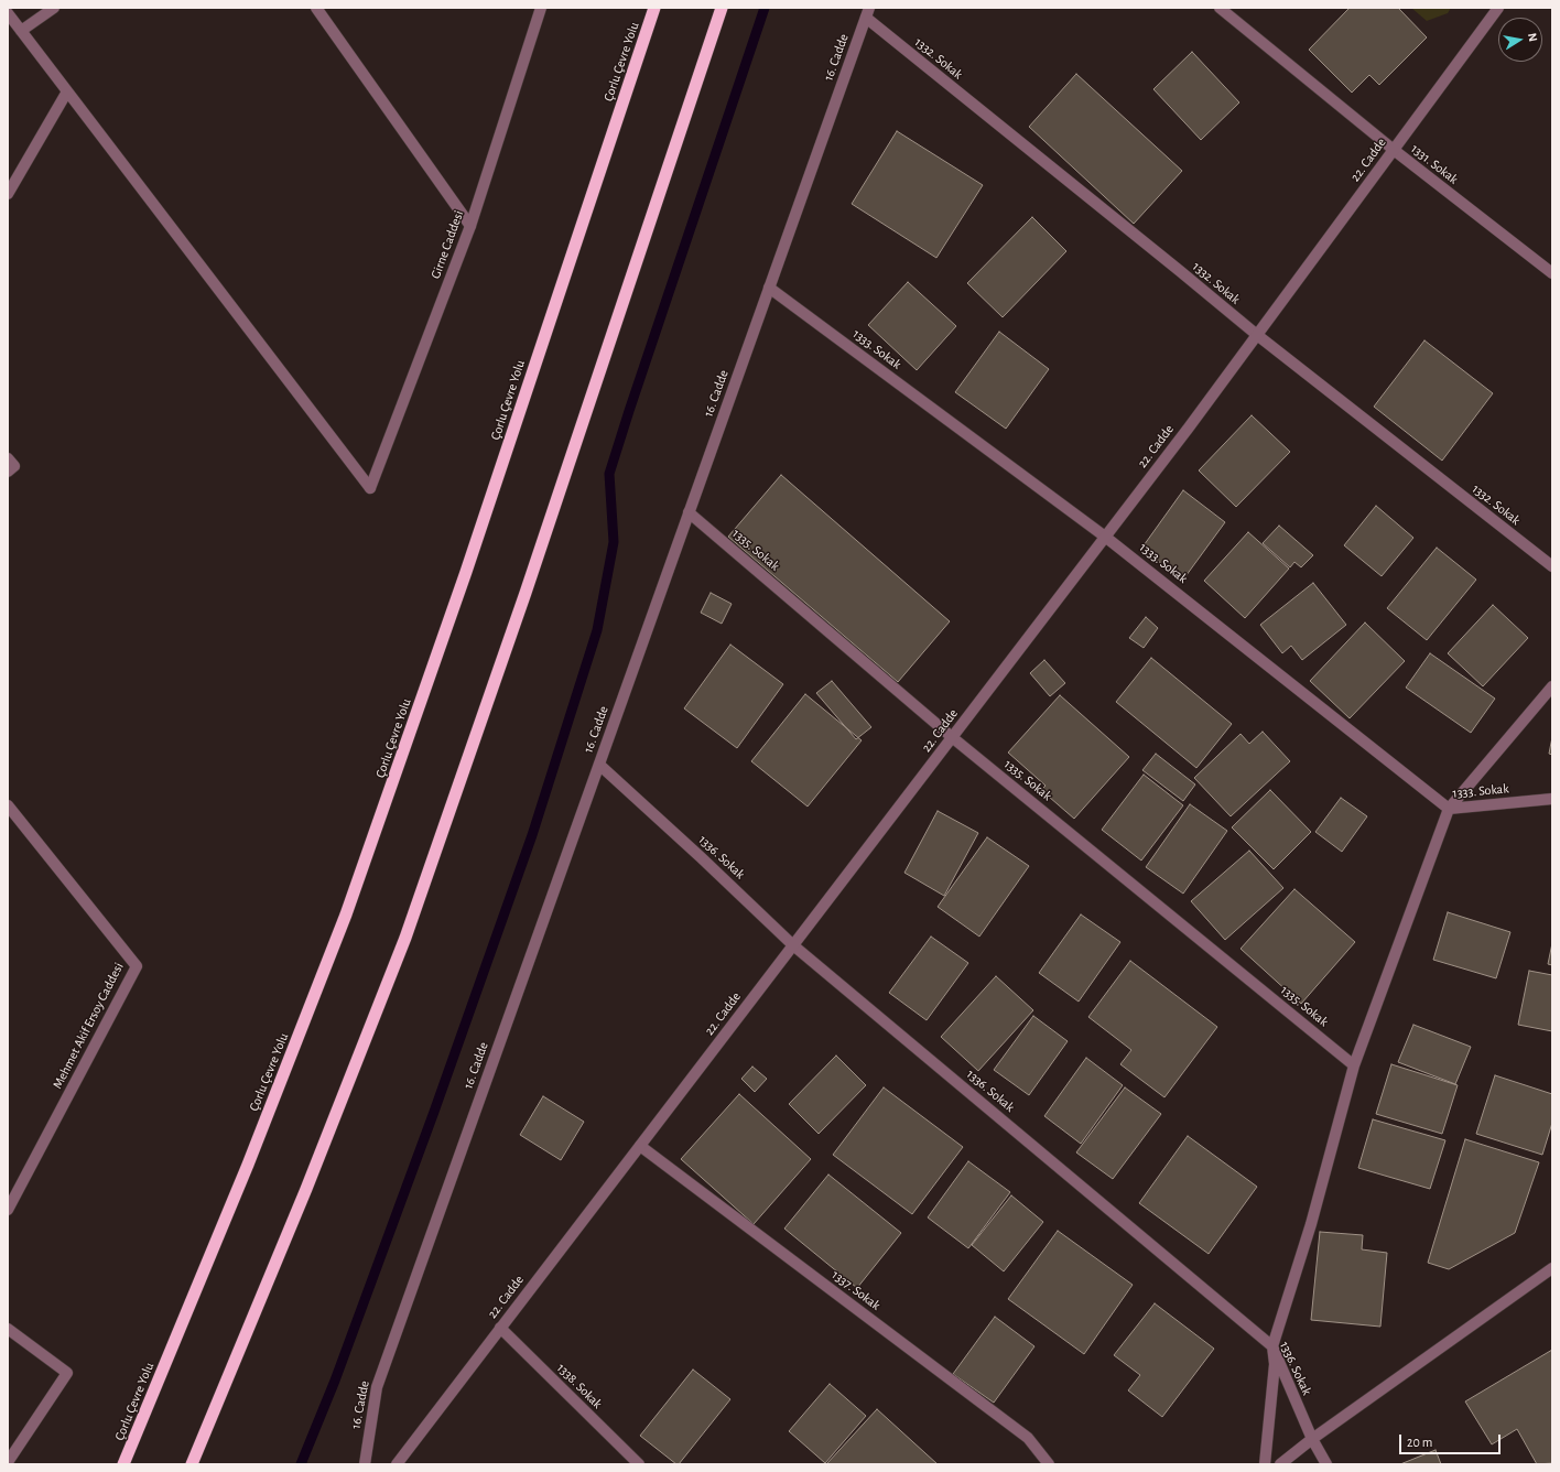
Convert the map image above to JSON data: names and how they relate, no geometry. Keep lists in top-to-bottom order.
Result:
{
  "streets": {
    "highway": ["Çorlu Çevre Yolu"],
    "street": [
      "16. Cadde",
      "1332. Sokak",
      "22. Cadde",
      "1331. Sokak",
      "Girne Caddesi",
      "1333. Sokak",
      "1335. Sokak",
      "1336. Sokak",
      "Mehmet Akif Ersoy Caddesi",
      "1337. Sokak",
      "1338. Sokak"
    ]
  },
  "crossings": [
    ["16. Cadde", "1332. Sokak"],
    ["16. Cadde", "1333. Sokak"],
    ["16. Cadde", "1335. Sokak"],
    ["16. Cadde", "1336. Sokak"],
    ["1332. Sokak", "22. Cadde"],
    ["22. Cadde", "1331. Sokak"],
    ["22. Cadde", "1333. Sokak"],
    ["22. Cadde", "1335. Sokak"],
    ["22. Cadde", "1336. Sokak"],
    ["22. Cadde", "1337. Sokak"],
    ["22. Cadde", "1338. Sokak"]
  ],
  "scale_bar": "20 m",
  "north": "right"
}
